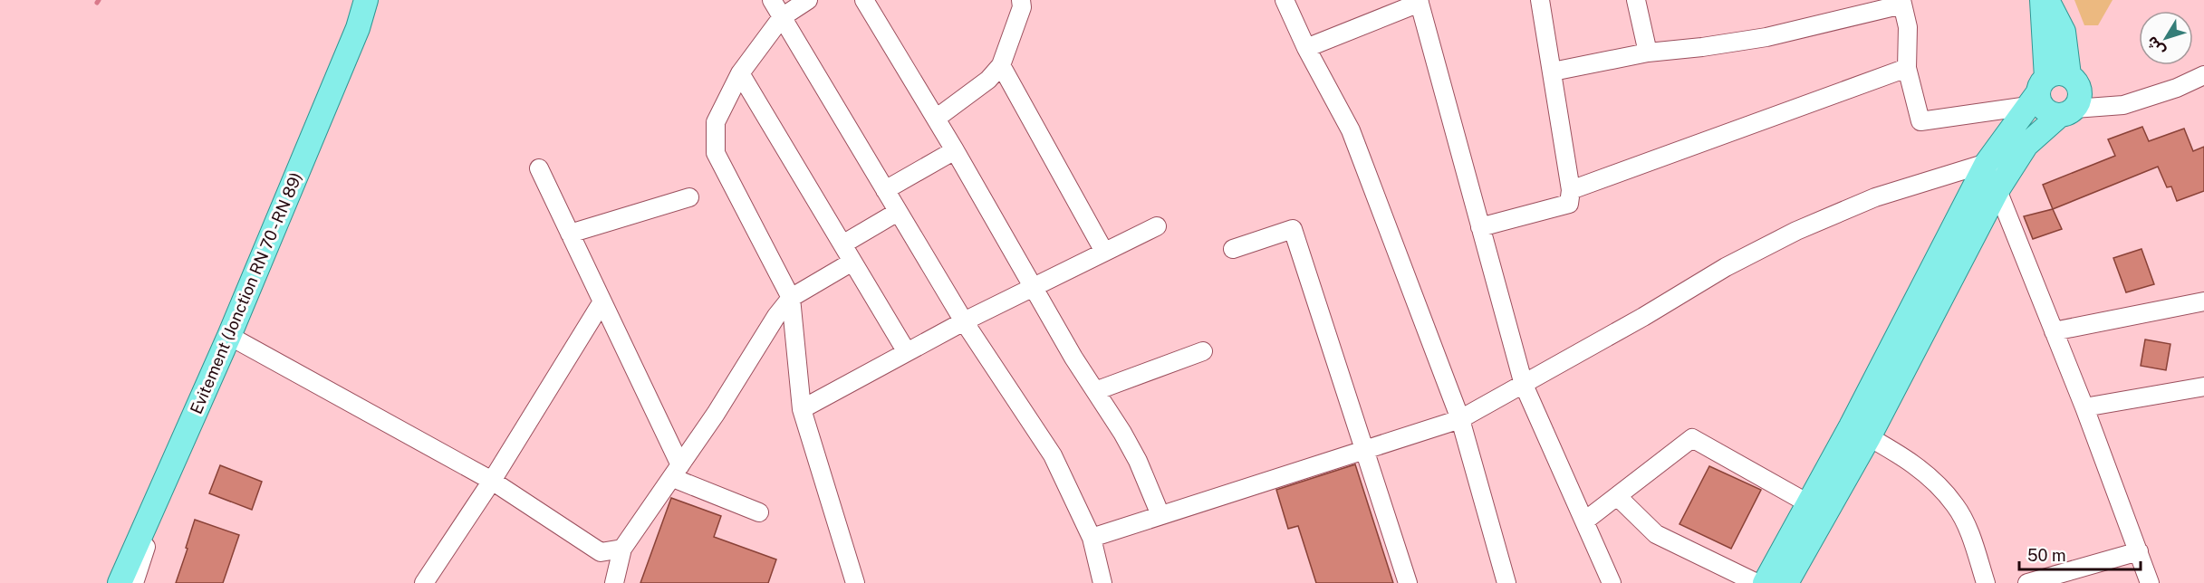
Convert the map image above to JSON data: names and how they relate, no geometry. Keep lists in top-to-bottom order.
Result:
{
  "streets": {
    "main road": ["Evitement (Jonction RN 70 - RN 89)"]
  },
  "scale_bar": "50 m",
  "north": "bottom left"
}
